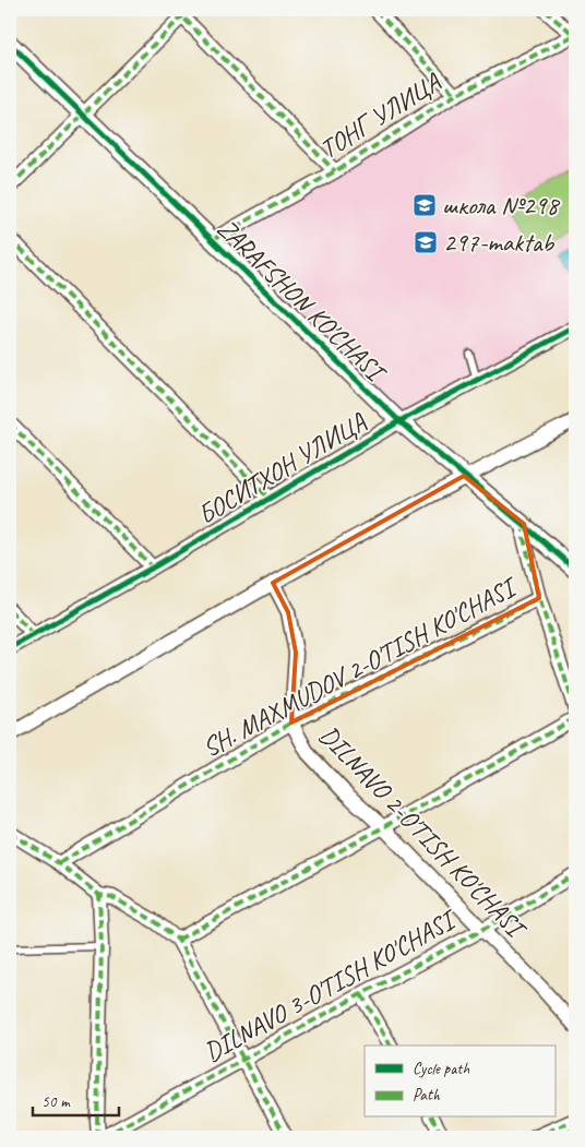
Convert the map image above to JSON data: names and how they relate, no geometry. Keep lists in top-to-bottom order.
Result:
{
  "streets": {
    "street": [
      "ТОНГ УЛИЦА",
      "ZARAFSHON KO'CHASI",
      "БОСИТХОН УЛИЦА",
      "SH. MAXMUDOV 2-O'TISH KO'CHASI",
      "DILNAVO 2-O'TISH KO'CHASI",
      "DILNAVO 3-O'TISH KO'CHASI"
    ]
  },
  "crossings": [
    ["ТОНГ УЛИЦА", "ZARAFSHON KO'CHASI"],
    ["ZARAFSHON KO'CHASI", "БОСИТХОН УЛИЦА"],
    ["SH. MAXMUDOV 2-O'TISH KO'CHASI", "DILNAVO 2-O'TISH KO'CHASI"],
    ["DILNAVO 2-O'TISH KO'CHASI", "DILNAVO 3-O'TISH KO'CHASI"]
  ],
  "places": {
    "school or university": ["школа №298", "297-maktab"]
  },
  "legend": ["Cycle path", "Path"],
  "scale_bar": "50 m"
}
